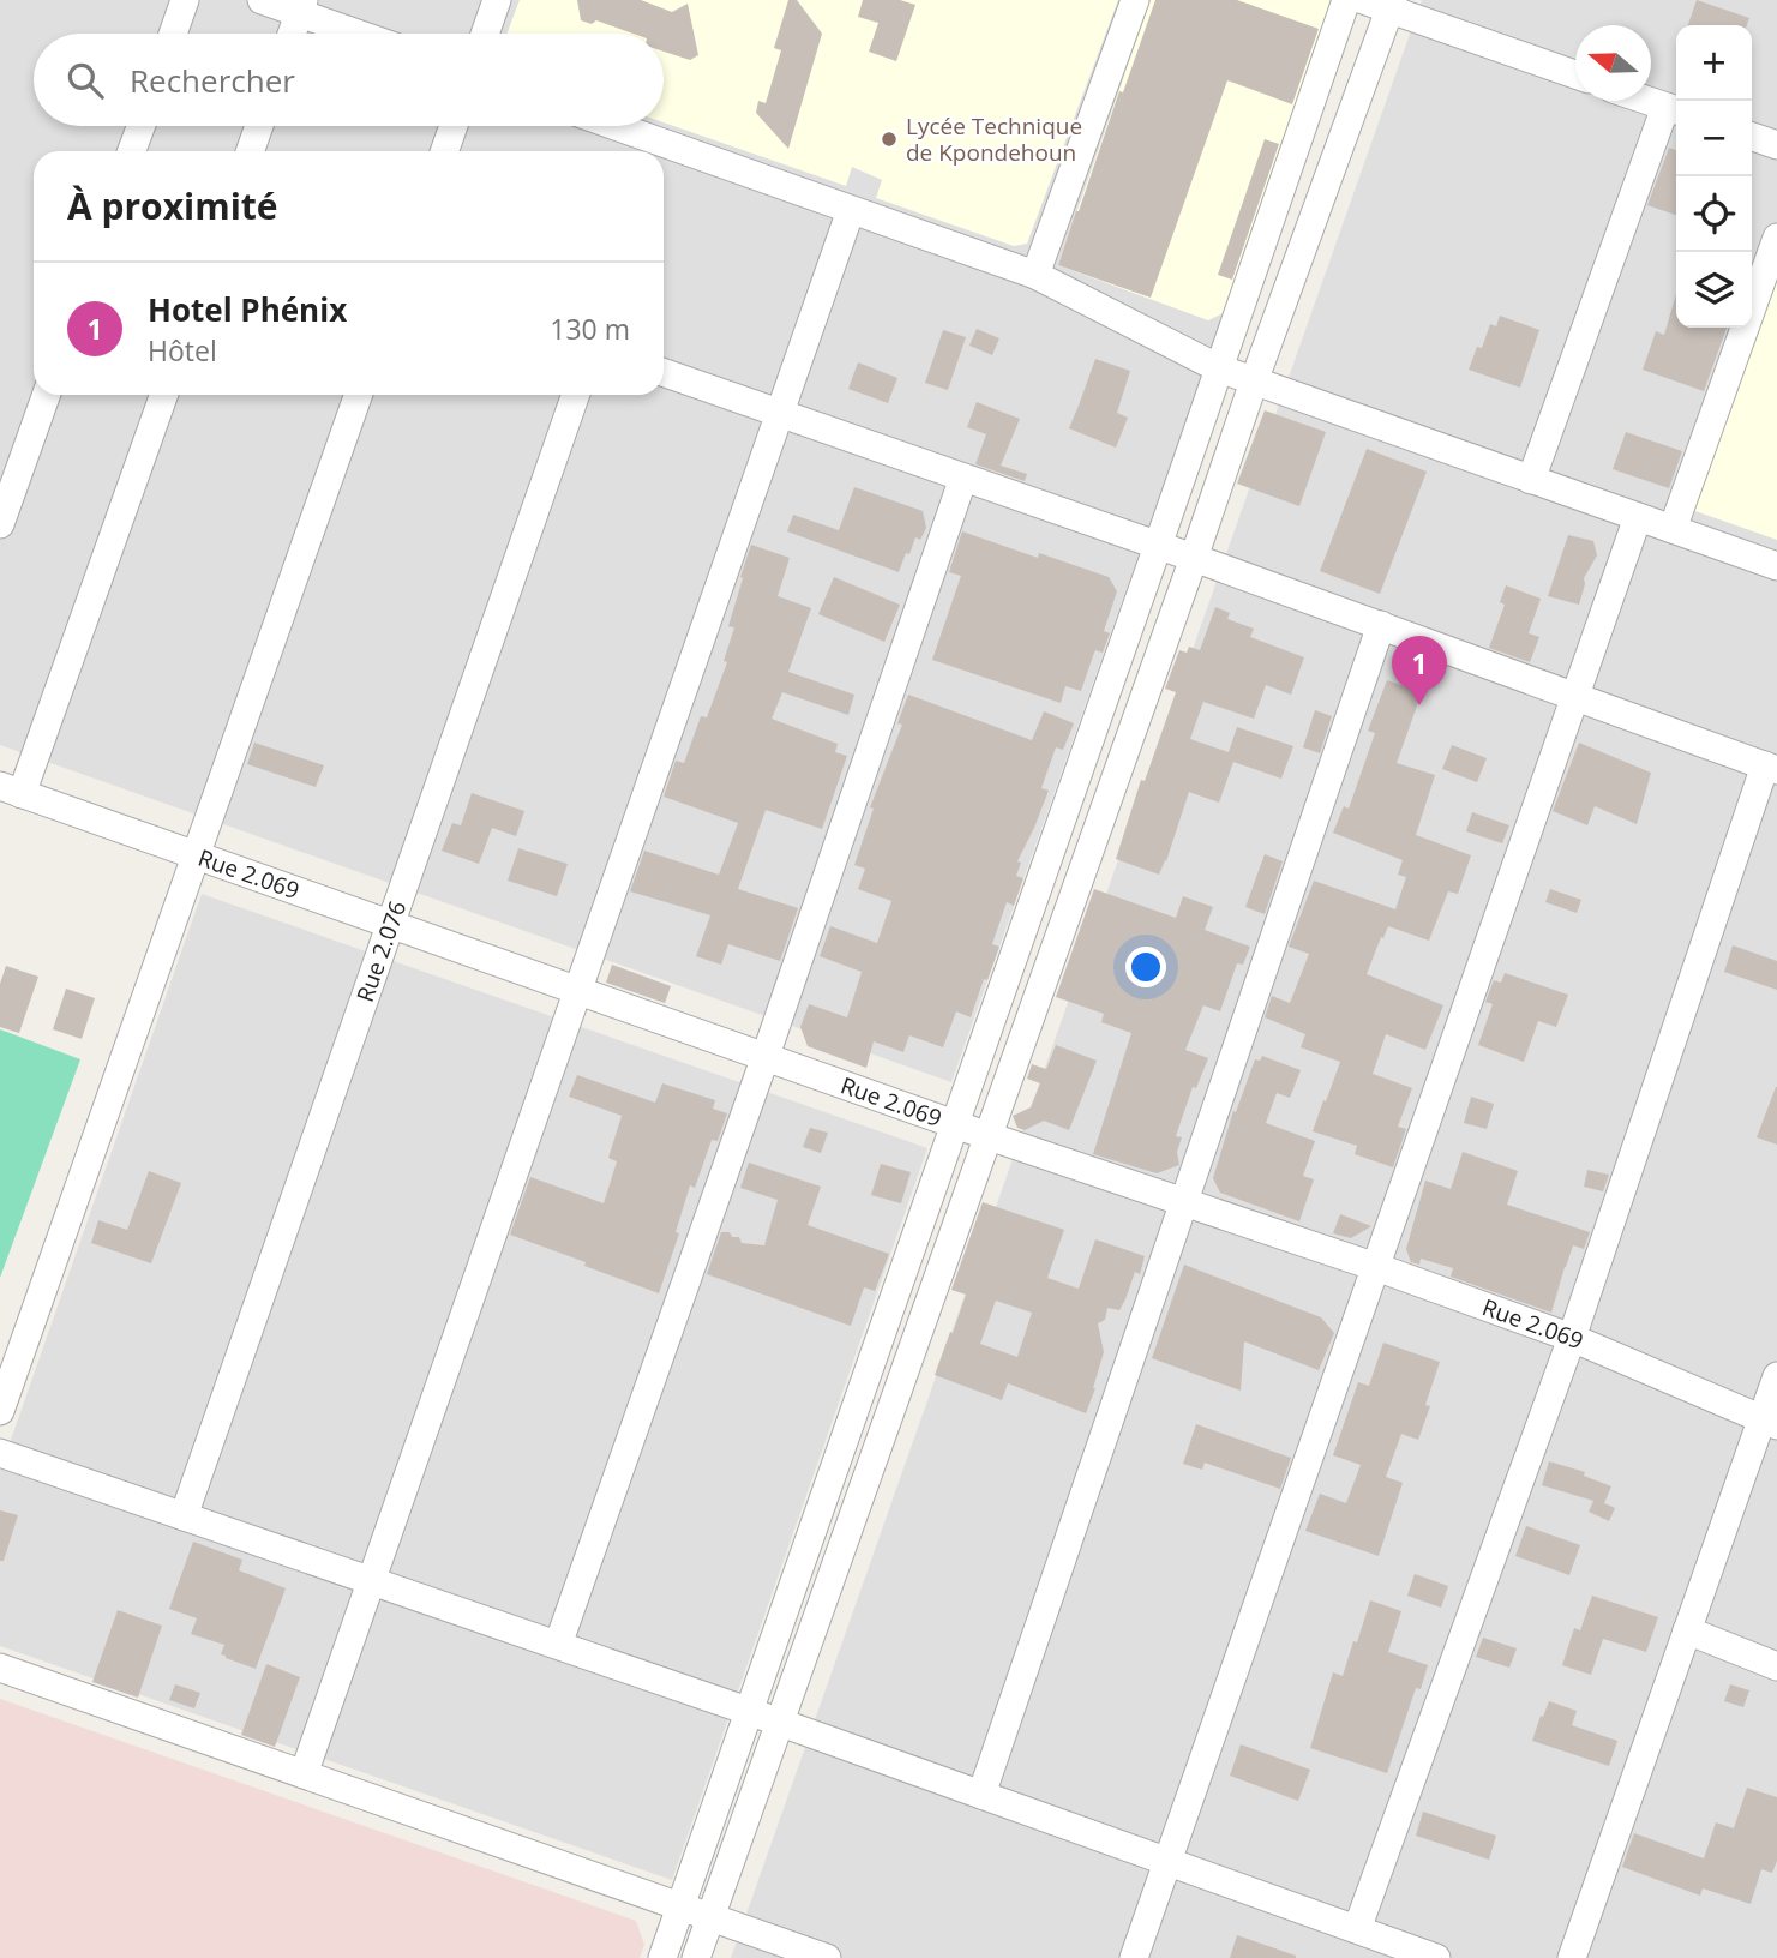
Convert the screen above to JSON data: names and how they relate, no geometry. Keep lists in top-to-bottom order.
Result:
{
  "streets": {
    "street": ["Rue 2.069", "Rue 2.076"]
  },
  "crossings": [
    ["Rue 2.069", "Rue 2.076"]
  ],
  "places": ["Lycée Technique de Kpondehoun"],
  "north": "left",
  "page": {
    "map_buttons": ["+", "−"],
    "search": "Rechercher",
    "heading": "À proximité",
    "list": [
      {
        "mark": "1",
        "name": "Hotel Phénix",
        "note": "Hôtel",
        "value": "130 m"
      }
    ],
    "pins": "1"
  }
}
